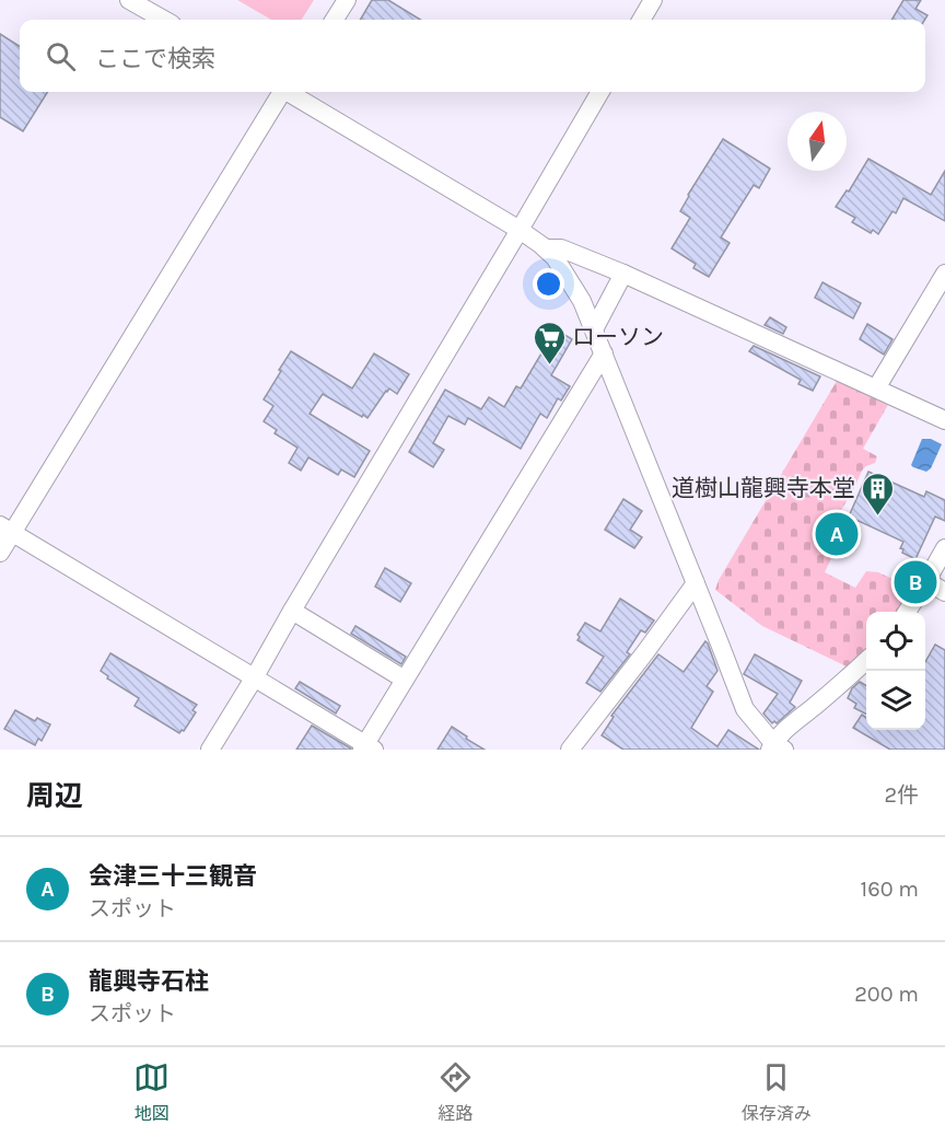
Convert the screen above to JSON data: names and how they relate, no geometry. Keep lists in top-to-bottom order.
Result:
{
  "places": {
    "supermarket": ["ローソン"],
    "building": ["道樹山龍興寺本堂"]
  },
  "north": "top",
  "page": {
    "search": "ここで検索",
    "pins": ["A", "B"],
    "heading": ["周辺", "2件"],
    "list": [
      {
        "mark": "A",
        "name": "会津三十三観音",
        "note": "スポット",
        "value": "160 m"
      },
      {
        "mark": "B",
        "name": "龍興寺石柱",
        "note": "スポット",
        "value": "200 m"
      }
    ],
    "nav": ["地図", "経路", "保存済み"]
  }
}
